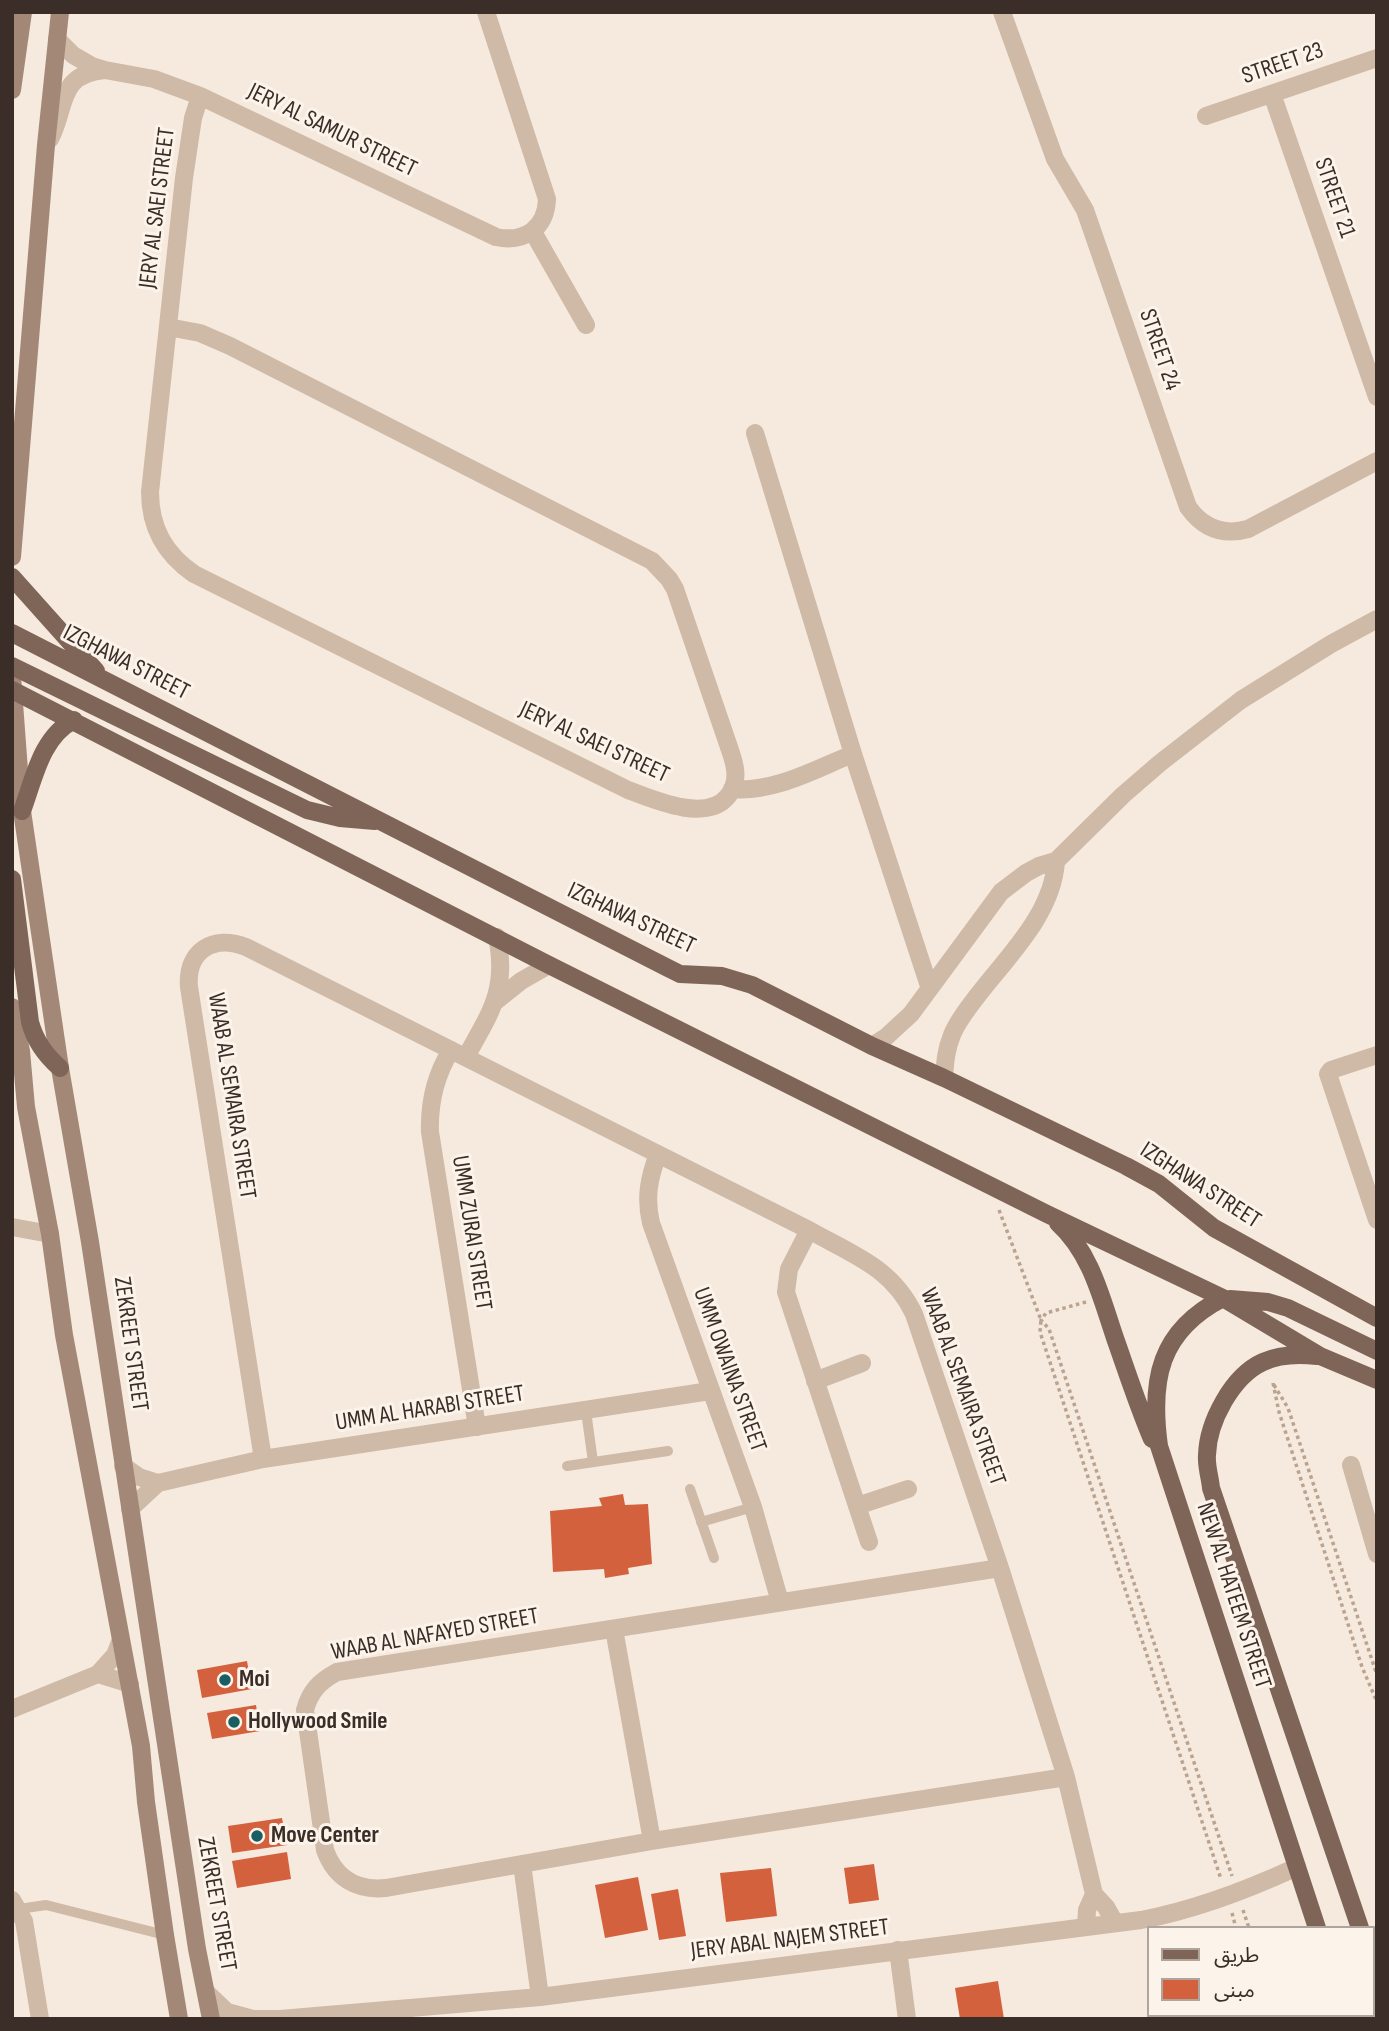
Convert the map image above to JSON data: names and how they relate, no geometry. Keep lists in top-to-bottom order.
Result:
{
  "streets": {
    "main road": ["IZGHAWA STREET", "ZEKREET STREET", "NEW AL HATEEM STREET"],
    "street": [
      "STREET 23",
      "JERY AL SAMUR STREET",
      "STREET 21",
      "JERY AL SAEI STREET",
      "STREET 24",
      "WAAB AL SEMAIRA STREET",
      "UMM ZURAI STREET",
      "UMM OWAINA STREET",
      "UMM AL HARABI STREET",
      "WAAB AL NAFAYED STREET",
      "JERY ABAL NAJEM STREET"
    ]
  },
  "crossings": [
    ["STREET 23", "STREET 21"],
    ["JERY AL SAMUR STREET", "JERY AL SAEI STREET"],
    ["WAAB AL SEMAIRA STREET", "UMM ZURAI STREET"],
    ["WAAB AL SEMAIRA STREET", "UMM OWAINA STREET"],
    ["WAAB AL SEMAIRA STREET", "UMM AL HARABI STREET"],
    ["WAAB AL SEMAIRA STREET", "WAAB AL NAFAYED STREET"],
    ["WAAB AL SEMAIRA STREET", "JERY ABAL NAJEM STREET"],
    ["UMM ZURAI STREET", "UMM AL HARABI STREET"],
    ["ZEKREET STREET", "JERY ABAL NAJEM STREET"],
    ["UMM OWAINA STREET", "UMM AL HARABI STREET"],
    ["UMM OWAINA STREET", "WAAB AL NAFAYED STREET"],
    ["NEW AL HATEEM STREET", "JERY ABAL NAJEM STREET"]
  ],
  "places": ["Moi", "Hollywood Smile", "Move Center"],
  "legend": ["طريق", "مبنى"]
}
